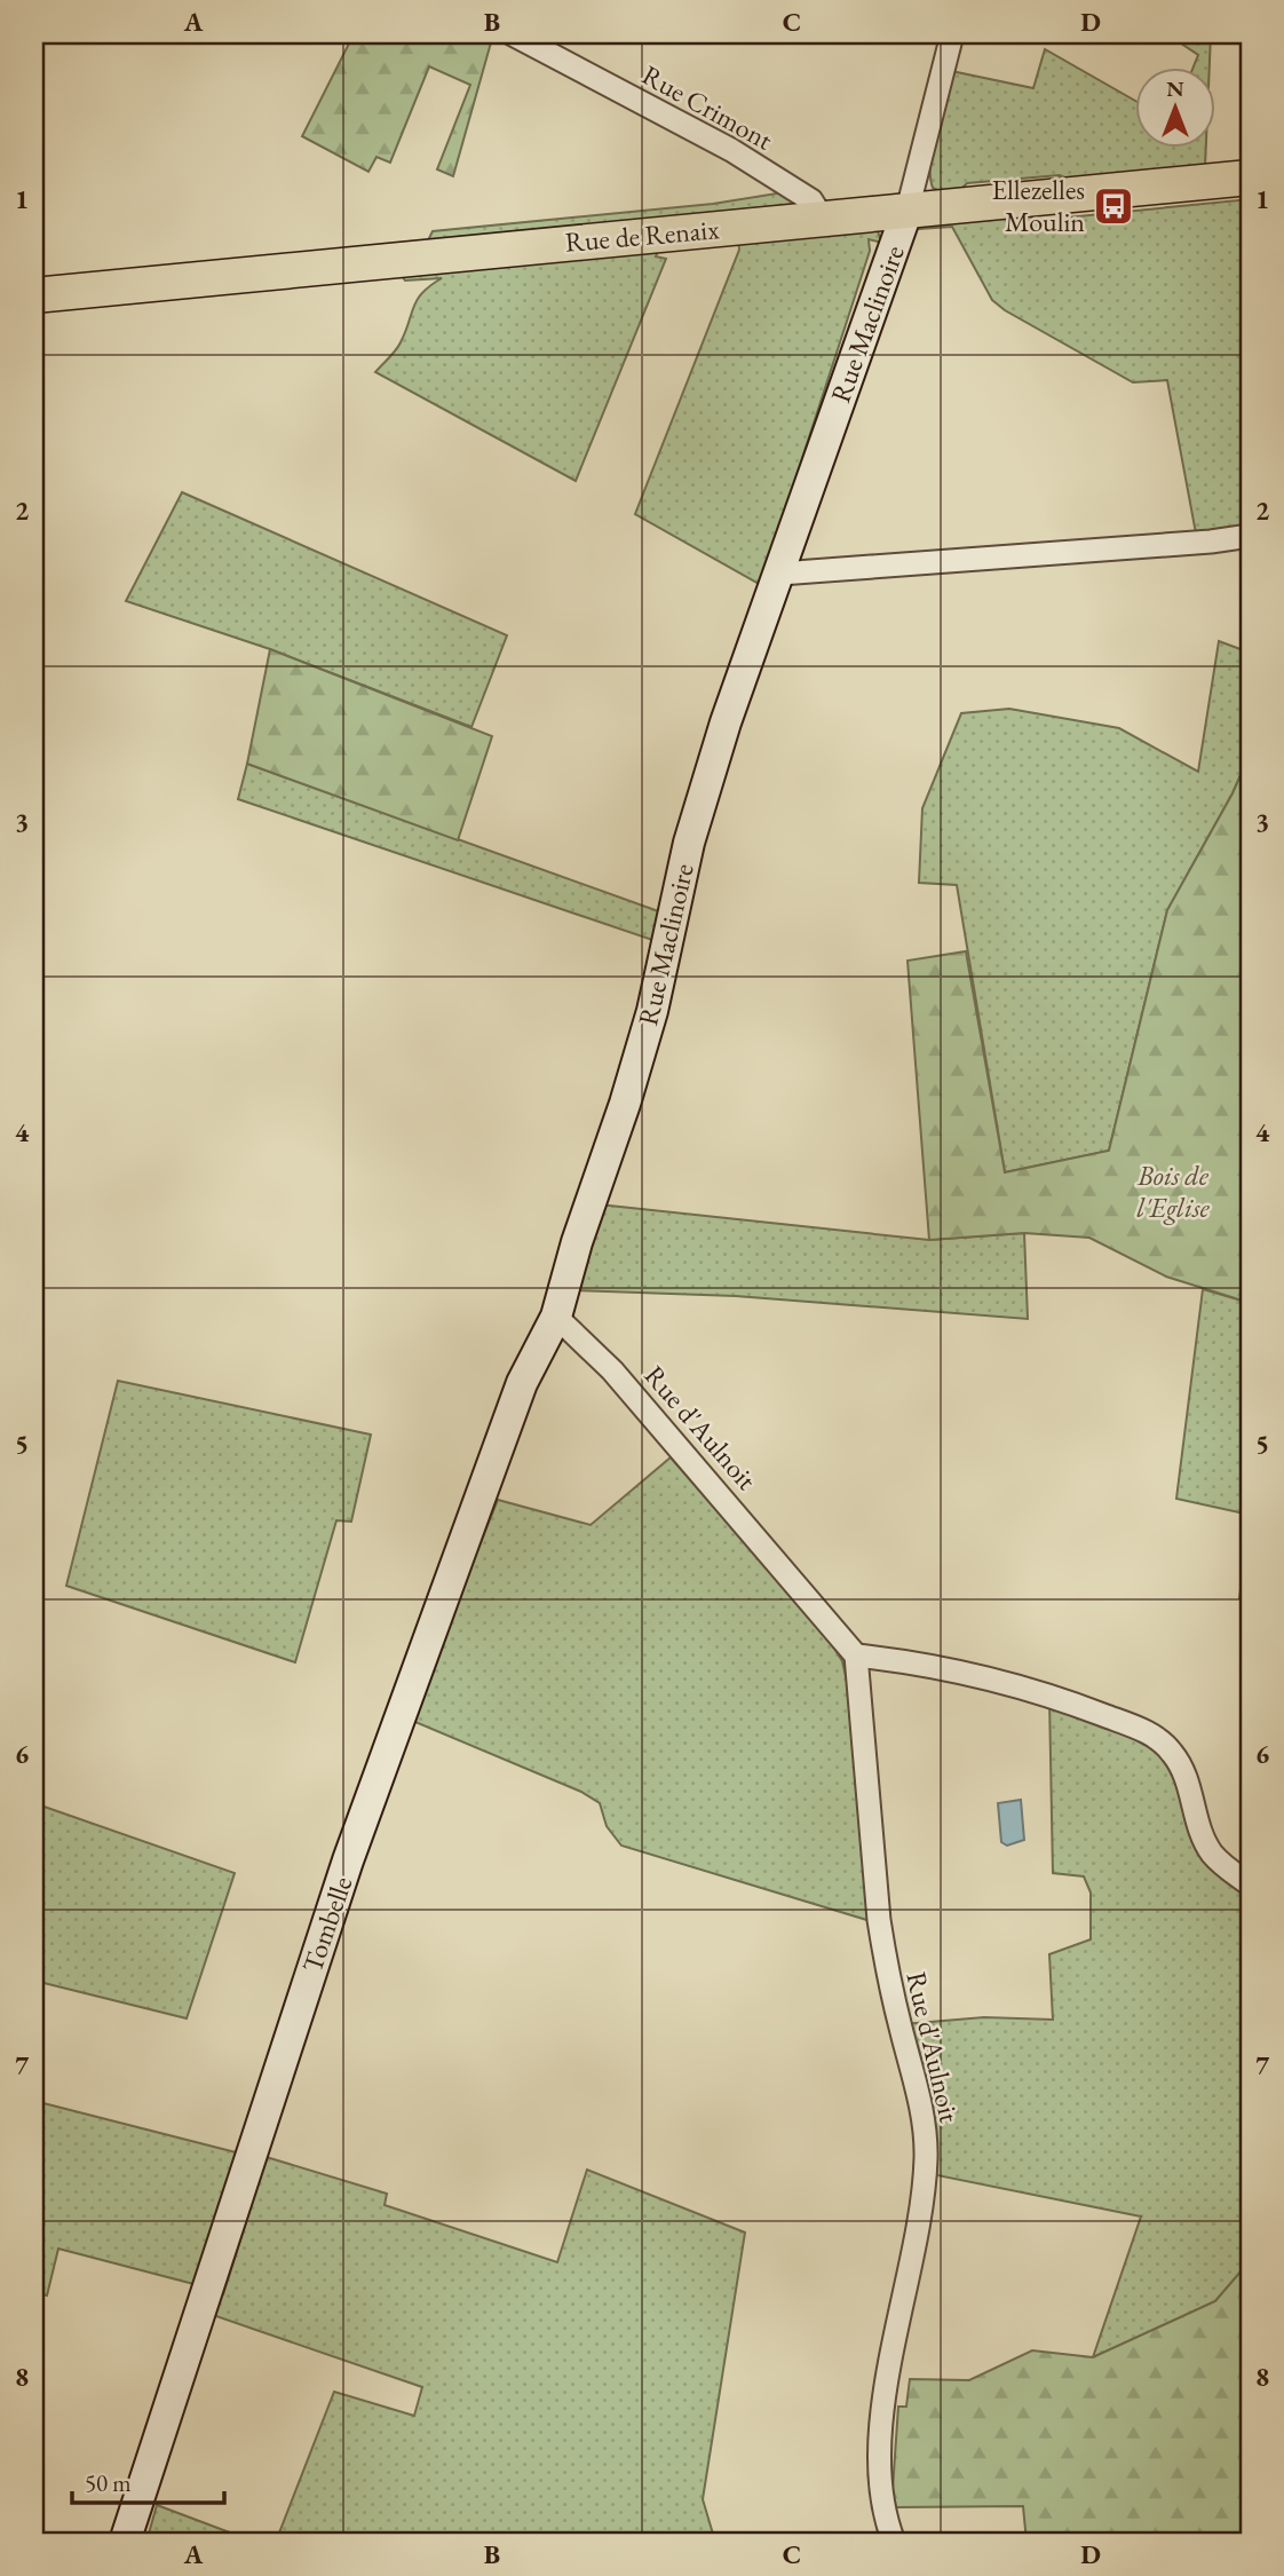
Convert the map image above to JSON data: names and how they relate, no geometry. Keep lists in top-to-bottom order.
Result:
{
  "streets": {
    "main road": ["Rue de Renaix"],
    "street": [
      "Rue Crimont",
      "Rue Maclinoire",
      "Rue d'Aulnoit",
      "Tombelle"
    ]
  },
  "crossings": [
    ["Rue Crimont", "Rue de Renaix"],
    ["Rue de Renaix", "Rue Maclinoire"],
    ["Rue Maclinoire", "Rue d'Aulnoit"],
    ["Rue Maclinoire", "Tombelle"],
    ["Rue d'Aulnoit", "Tombelle"]
  ],
  "parks": ["Bois de l'Eglise"],
  "places": {
    "bus stop": ["Ellezelles Moulin"]
  },
  "scale_bar": "50 m",
  "north": "top",
  "grid": {
    "columns": [
      "A",
      "B",
      "C",
      "D"
    ],
    "rows": [
      "1",
      "2",
      "3",
      "4",
      "5",
      "6",
      "7",
      "8"
    ]
  }
}
